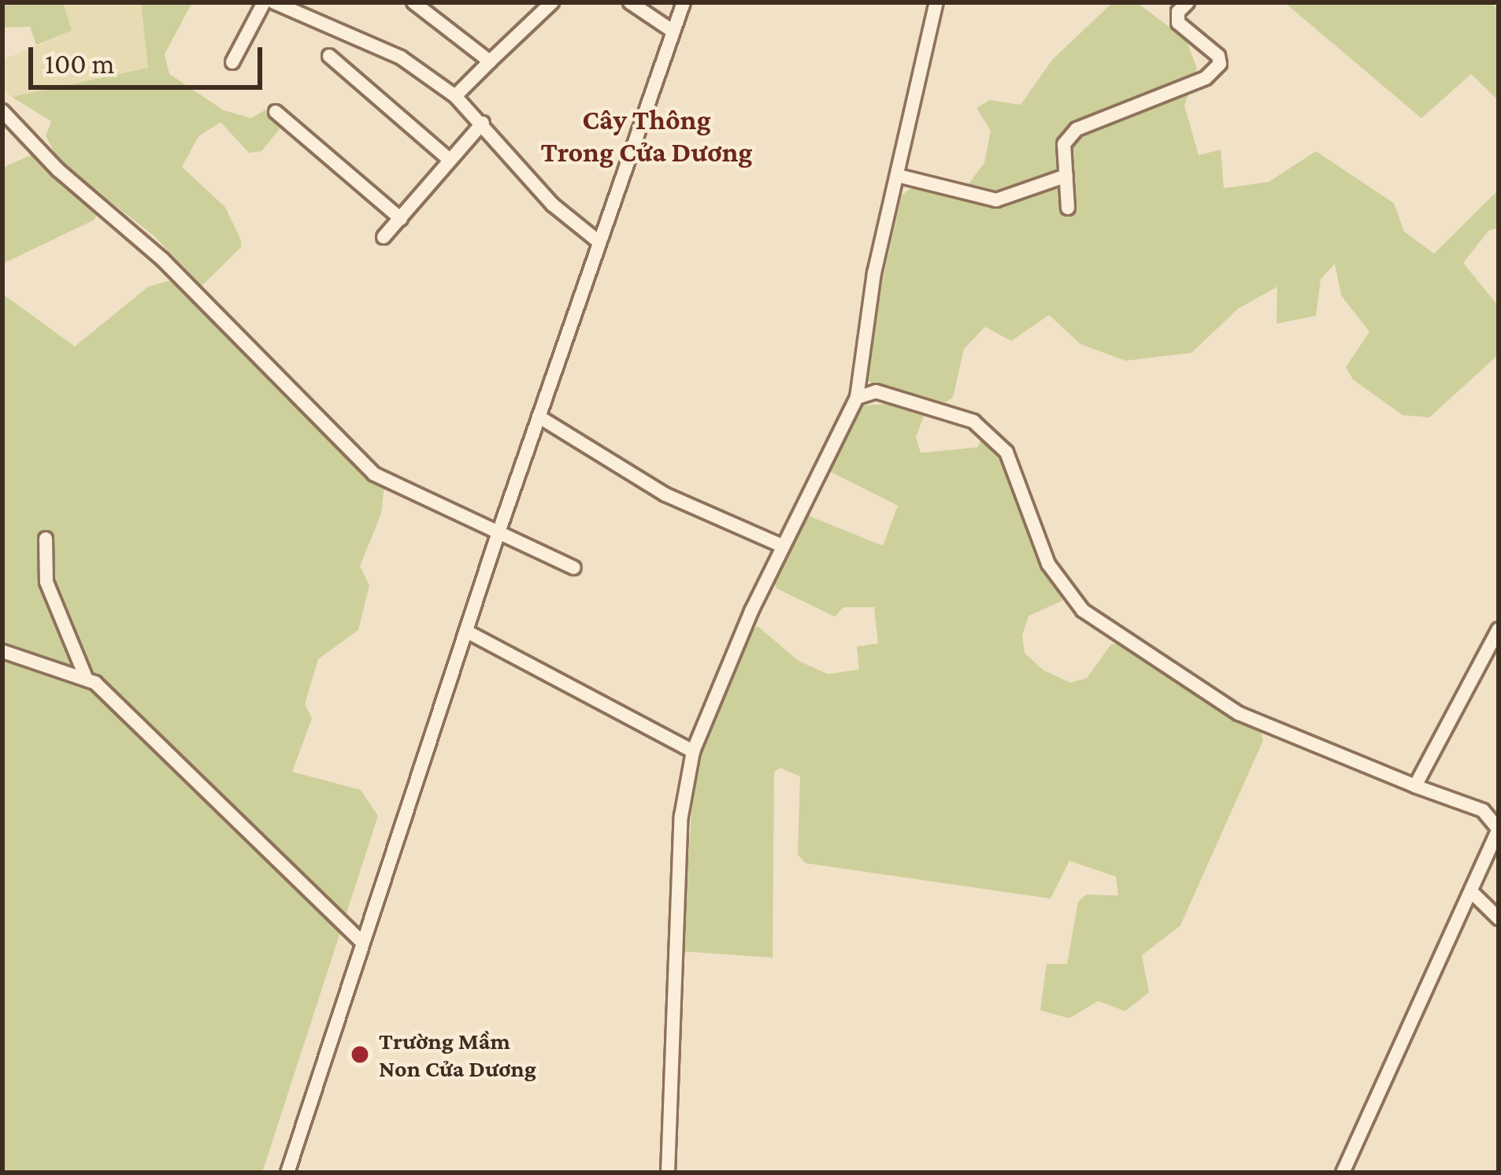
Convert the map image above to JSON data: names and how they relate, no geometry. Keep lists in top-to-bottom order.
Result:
{
  "districts": ["Cây Thông Trong Cửa Dương"],
  "places": ["Trường Mầm Non Cửa Dương"],
  "scale_bar": "100 m"
}
